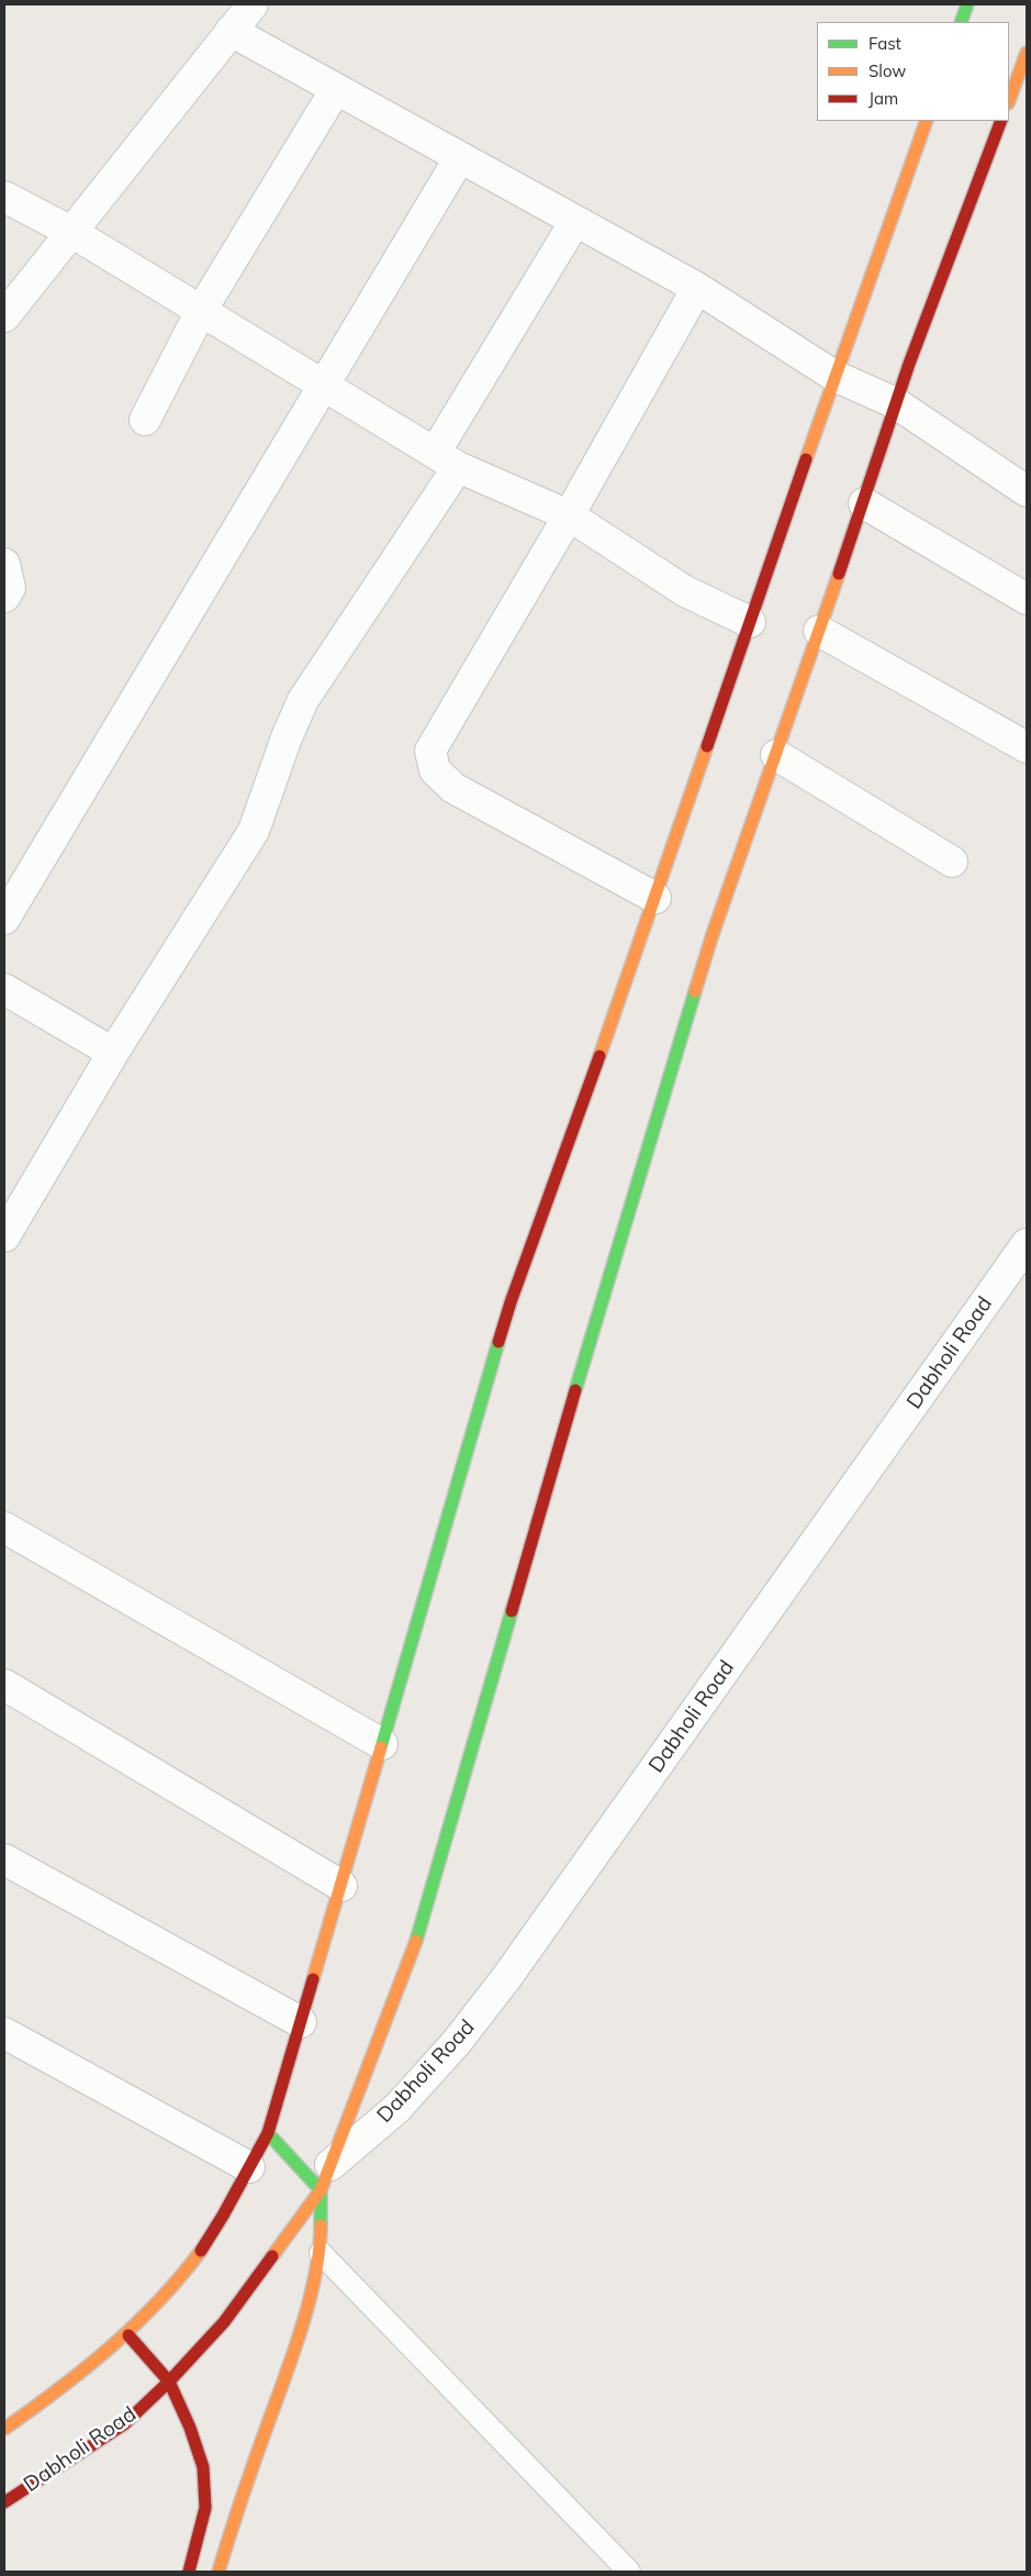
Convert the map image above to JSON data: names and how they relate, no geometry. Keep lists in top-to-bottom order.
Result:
{
  "streets": {
    "main road": ["Dabholi Road"]
  },
  "legend": ["Fast", "Slow", "Jam"]
}
